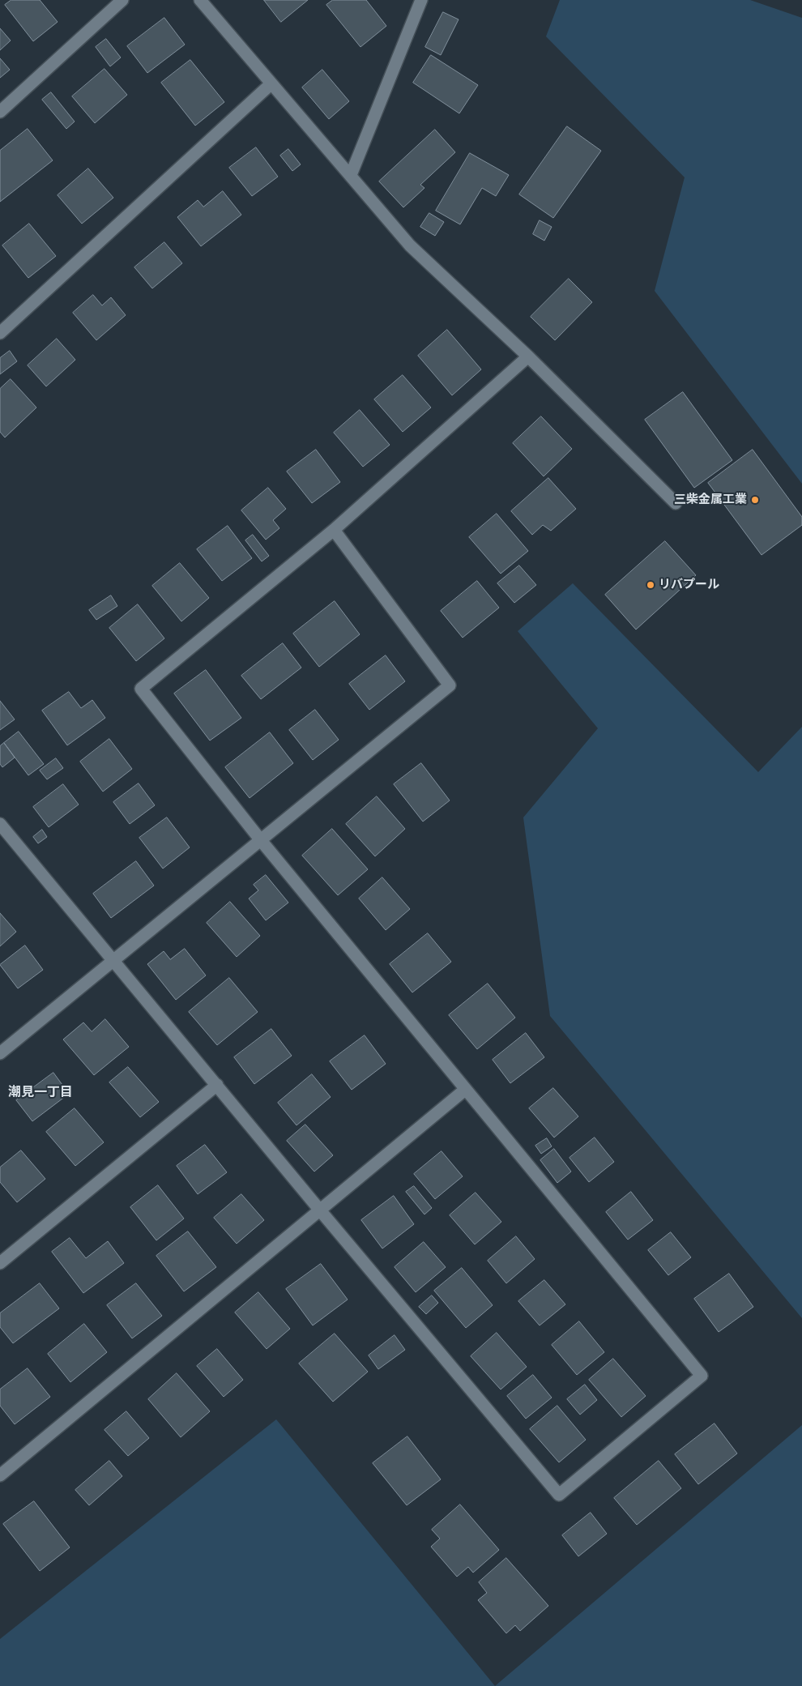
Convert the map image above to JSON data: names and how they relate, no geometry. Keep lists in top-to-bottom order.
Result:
{
  "districts": ["潮見一丁目"],
  "places": ["三柴金属工業", "リバプール"]
}
